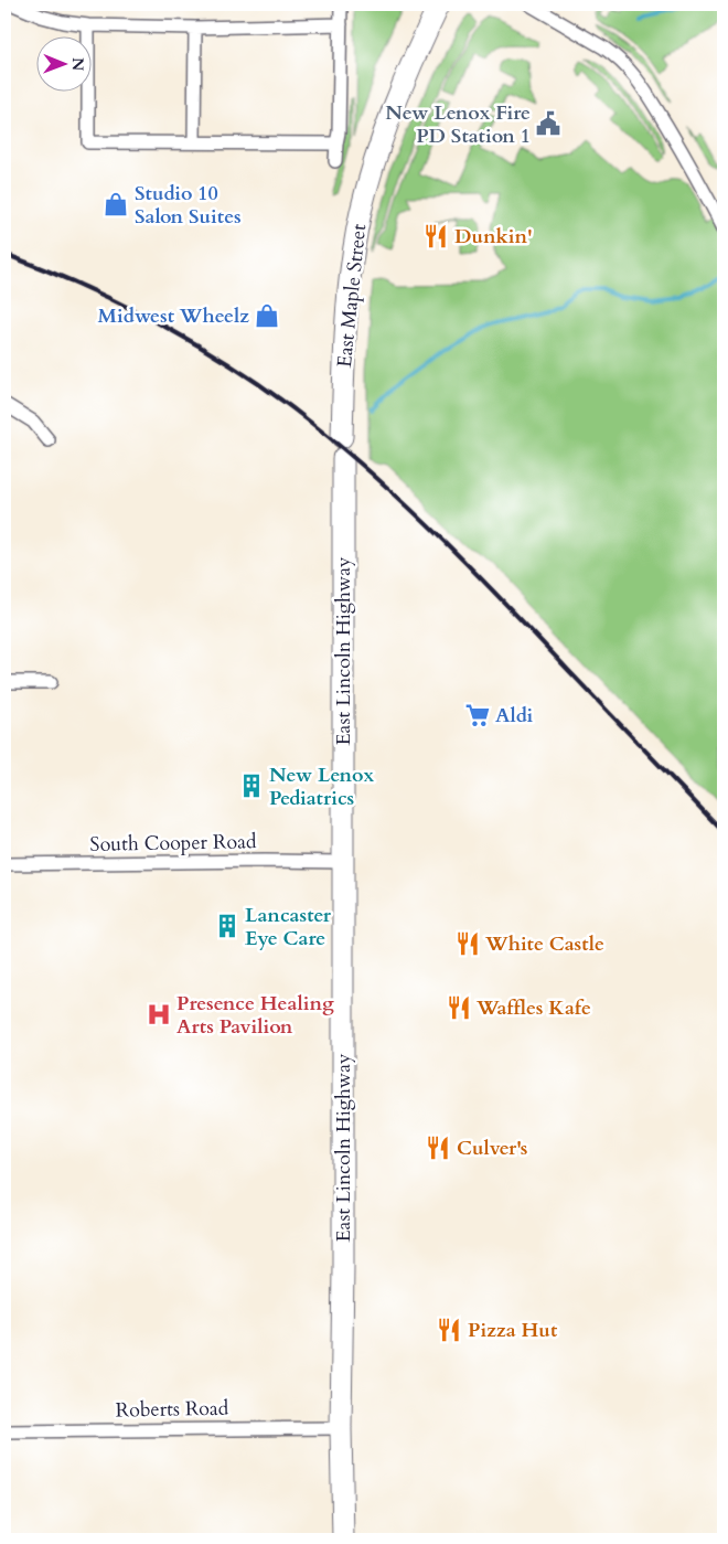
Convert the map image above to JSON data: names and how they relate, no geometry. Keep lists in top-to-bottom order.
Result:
{
  "streets": {
    "main road": ["East Maple Street", "East Lincoln Highway"],
    "street": ["South Cooper Road", "Roberts Road"]
  },
  "crossings": [
    ["East Maple Street", "East Lincoln Highway"],
    ["East Lincoln Highway", "South Cooper Road"],
    ["East Lincoln Highway", "Roberts Road"]
  ],
  "places": {
    "public building": ["New Lenox Fire PD Station 1"],
    "shop": ["Studio 10 Salon Suites", "Midwest Wheelz"],
    "restaurant": [
      "Dunkin'",
      "White Castle",
      "Waffles Kafe",
      "Culver's",
      "Pizza Hut"
    ],
    "supermarket": ["Aldi"],
    "building": ["New Lenox Pediatrics", "Lancaster Eye Care"],
    "hospital": ["Presence Healing Arts Pavilion"]
  },
  "north": "right"
}
